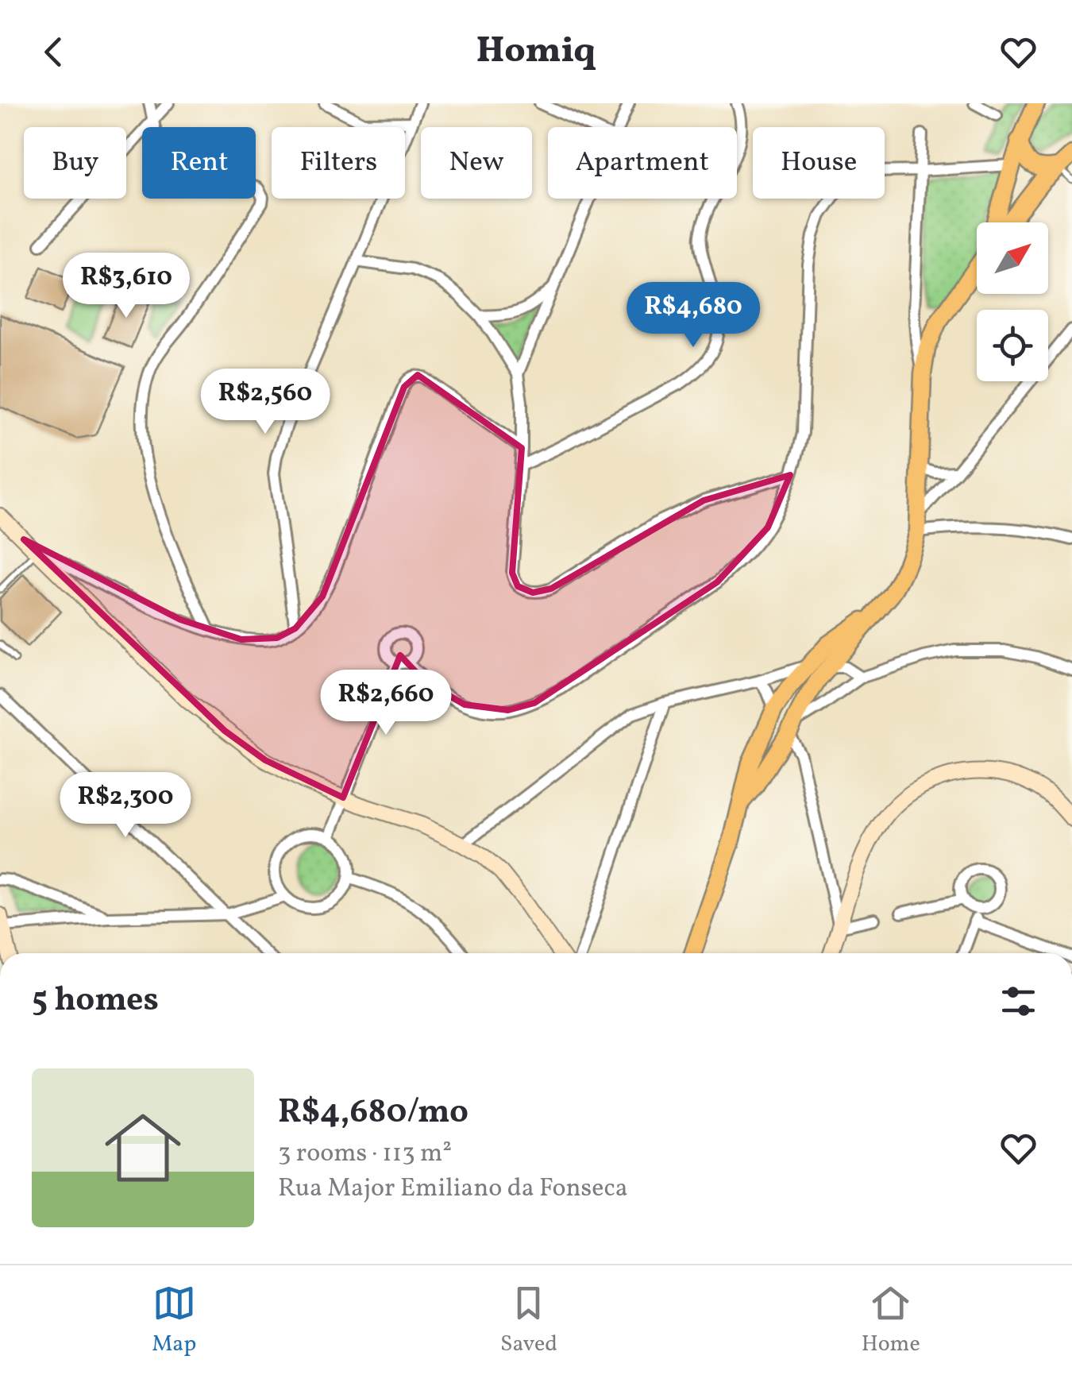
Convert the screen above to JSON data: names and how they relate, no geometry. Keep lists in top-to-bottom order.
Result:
{
  "north": "top right",
  "page": {
    "header": "Homiq",
    "chip": [
      "Buy",
      "Rent",
      "Filters",
      "New",
      "Apartment",
      "House"
    ],
    "price": [
      "R$3,610",
      "R$4,680",
      "R$2,560",
      "R$2,660",
      "R$2,300"
    ],
    "heading": "5 homes",
    "list": [
      {
        "name": "R$4,680/mo",
        "note": "3 rooms · 113 m² · Rua Major Emiliano da Fonseca"
      }
    ],
    "tabs": ["Map", "Saved", "Home"]
  }
}
